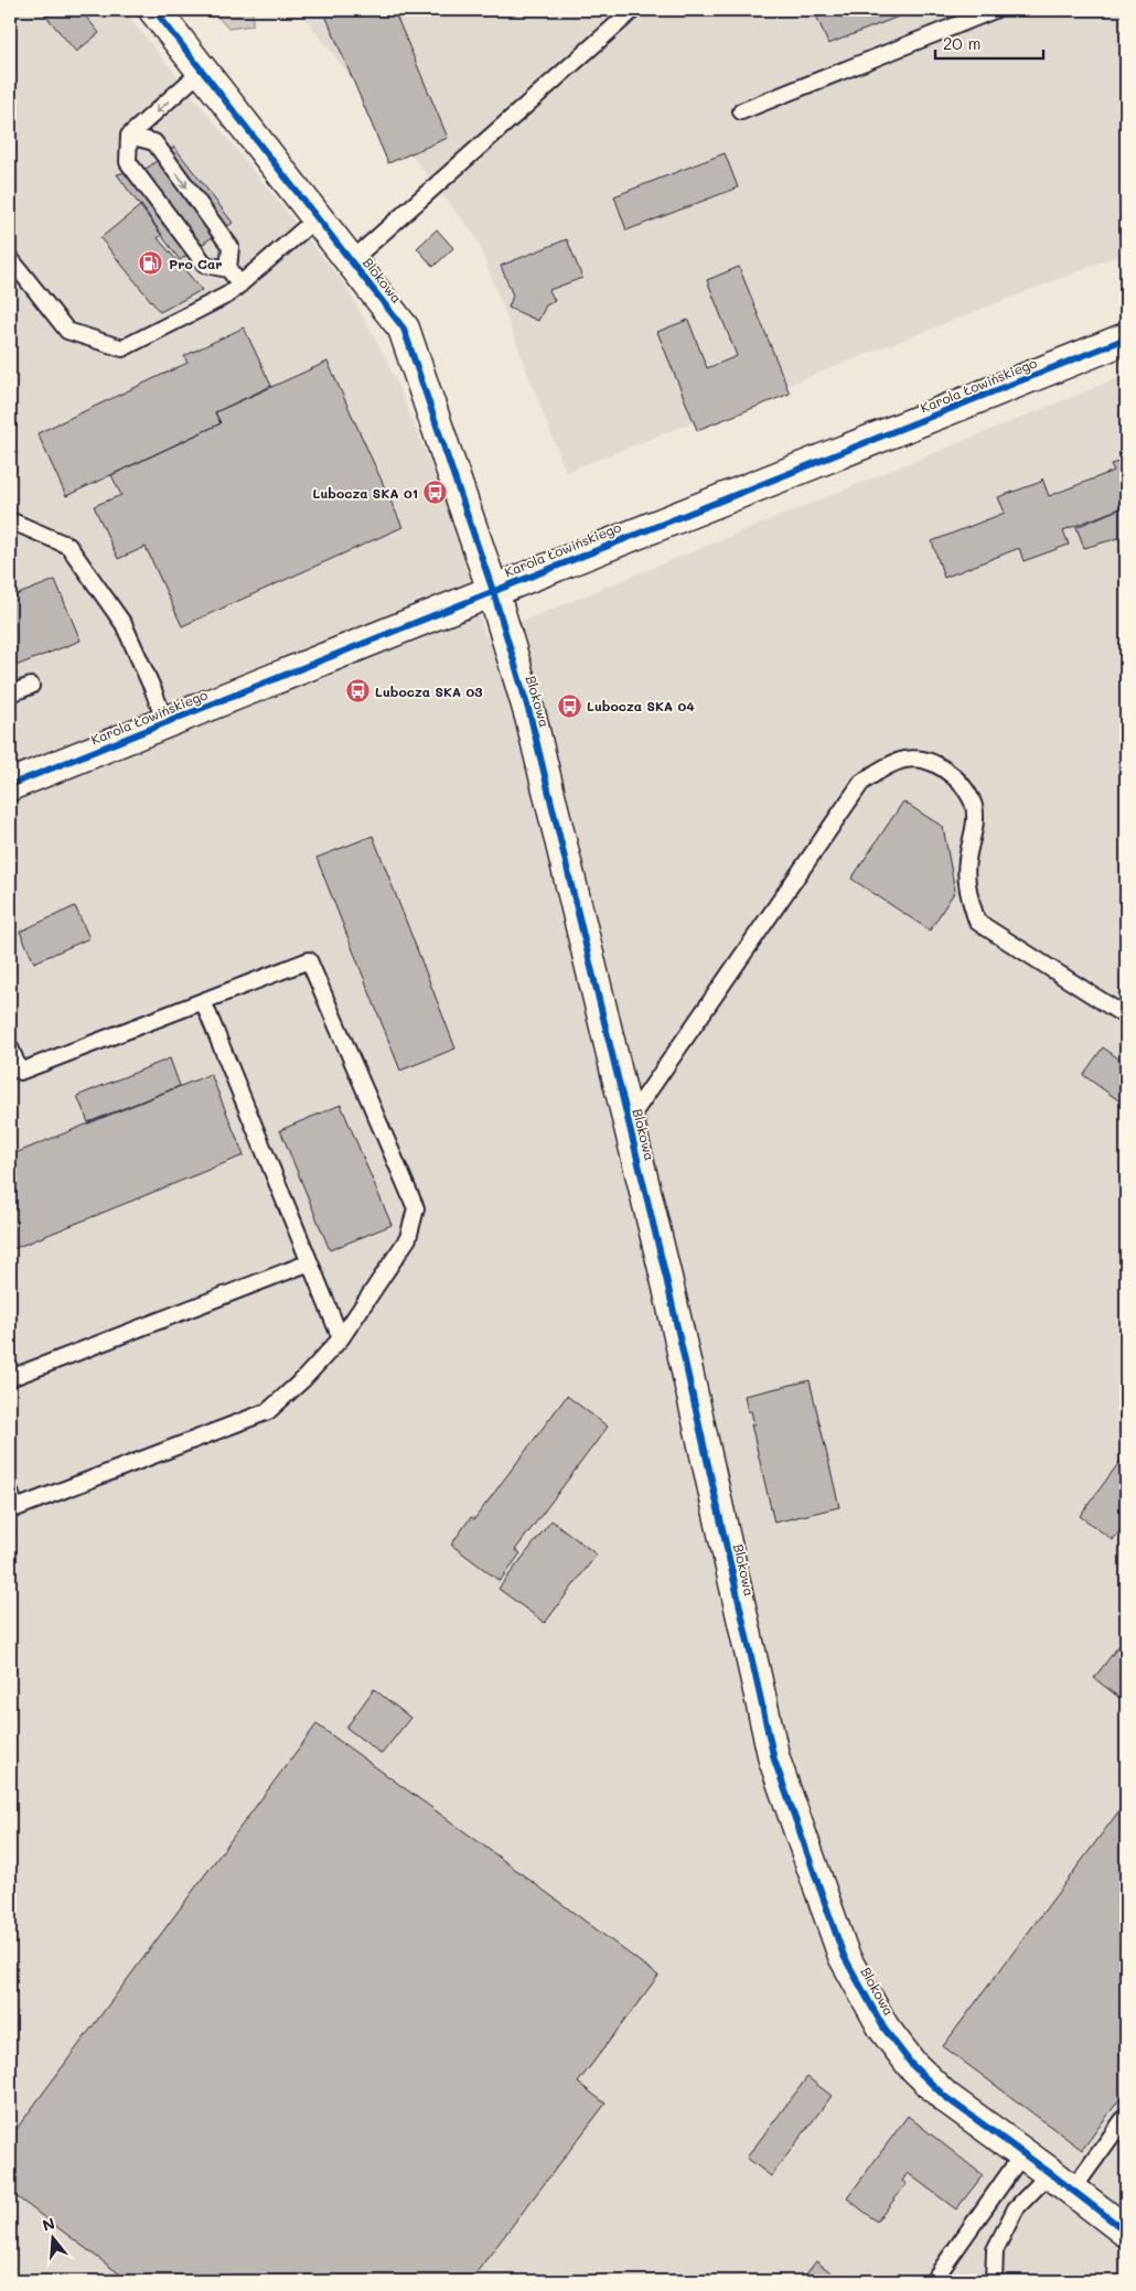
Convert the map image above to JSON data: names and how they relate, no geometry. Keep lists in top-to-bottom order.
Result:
{
  "streets": {
    "street": ["Blokowa", "Karola Łowińskiego"]
  },
  "crossings": [
    ["Blokowa", "Karola Łowińskiego"]
  ],
  "places": {
    "fuel station": ["Pro Car"],
    "bus stop": ["Lubocza SKA 01", "Lubocza SKA 03", "Lubocza SKA 04"]
  },
  "scale_bar": "20 m",
  "north": "top"
}
